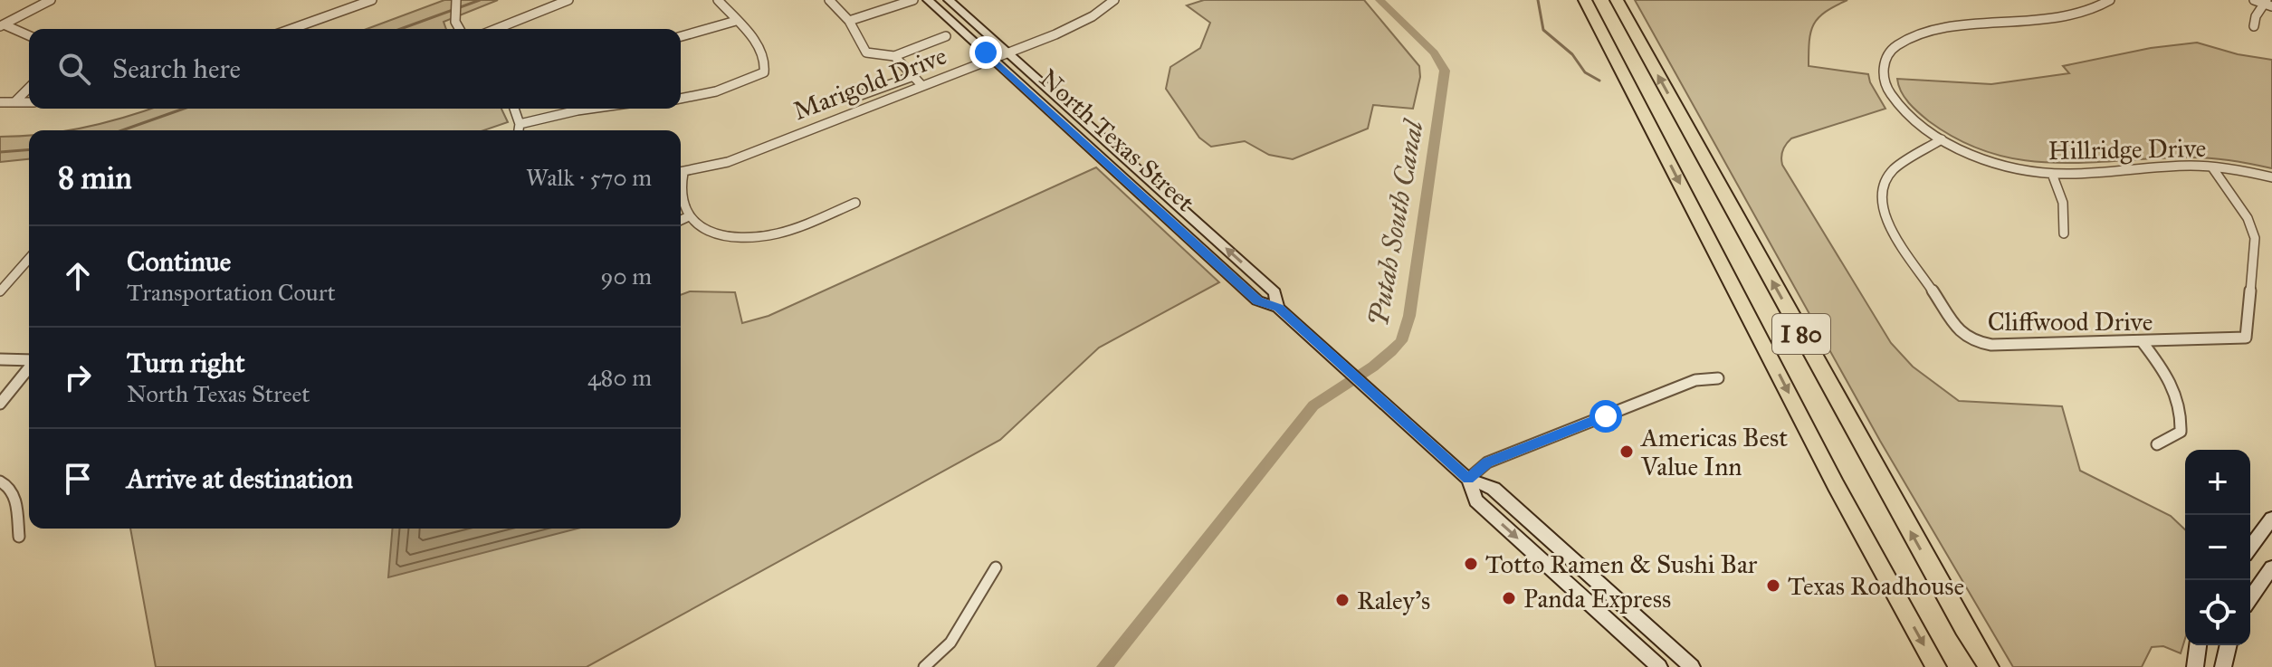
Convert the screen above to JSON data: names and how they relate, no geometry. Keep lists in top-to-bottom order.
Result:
{
  "streets": {
    "highway": ["I 80"],
    "main road": ["North Texas Street"],
    "street": ["Marigold Drive", "Hillridge Drive", "Cliffwood Drive"]
  },
  "crossings": [
    ["Marigold Drive", "North Texas Street"],
    ["Hillridge Drive", "Cliffwood Drive"]
  ],
  "water": ["Putah South Canal"],
  "places": [
    "Americas Best Value Inn",
    "Totto Ramen & Sushi Bar",
    "Texas Roadhouse",
    "Panda Express",
    "Raley's"
  ],
  "page": {
    "search": "Search here",
    "heading": ["8 min", "Walk · 570 m"],
    "list": [
      ["Continue", "Transportation Court", "90 m"],
      ["Turn right", "North Texas Street", "480 m"],
      "Arrive at destination"
    ],
    "map_buttons": ["+", "−"]
  }
}
